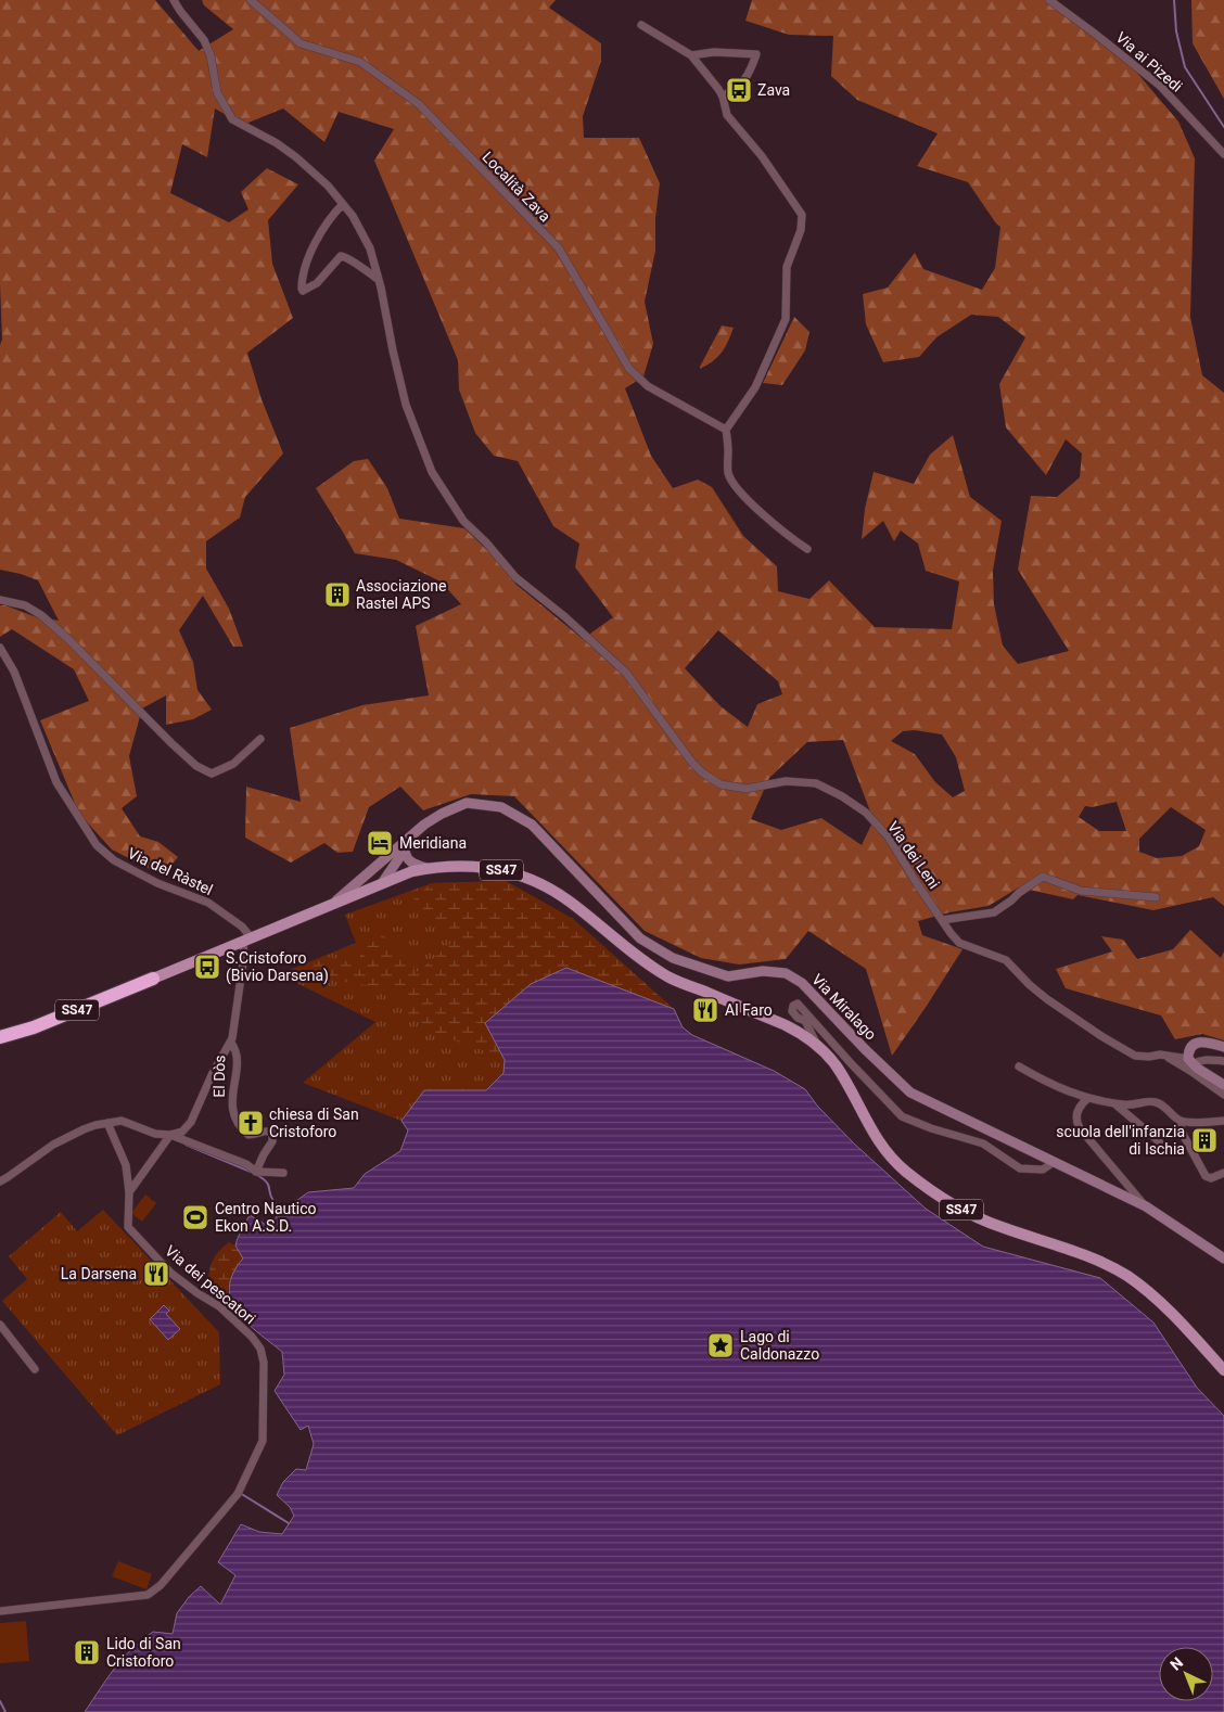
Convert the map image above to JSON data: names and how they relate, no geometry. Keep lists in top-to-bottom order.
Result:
{
  "streets": {
    "highway": ["SS47"],
    "street": [
      "Via ai Pizedi",
      "Località Zava",
      "Via dei Leni",
      "Via del Ràstel",
      "Via Miralago",
      "El Dòs",
      "Via dei pescatori"
    ]
  },
  "crossings": [
    ["SS47", "Via del Ràstel"]
  ],
  "places": {
    "bus stop": ["Zava", "S.Cristoforo (Bivio Darsena)"],
    "building": ["Associazione Rastel APS", "scuola dell'infanzia di Ischia", "Lido di San Cristoforo"],
    "hotel": ["Meridiana"],
    "restaurant": ["Al Faro", "La Darsena"],
    "church": ["chiesa di San Cristoforo"],
    "sports": ["Centro Nautico Ekon A.S.D."],
    "place": ["Lago di Caldonazzo"]
  },
  "north": "top left"
}
